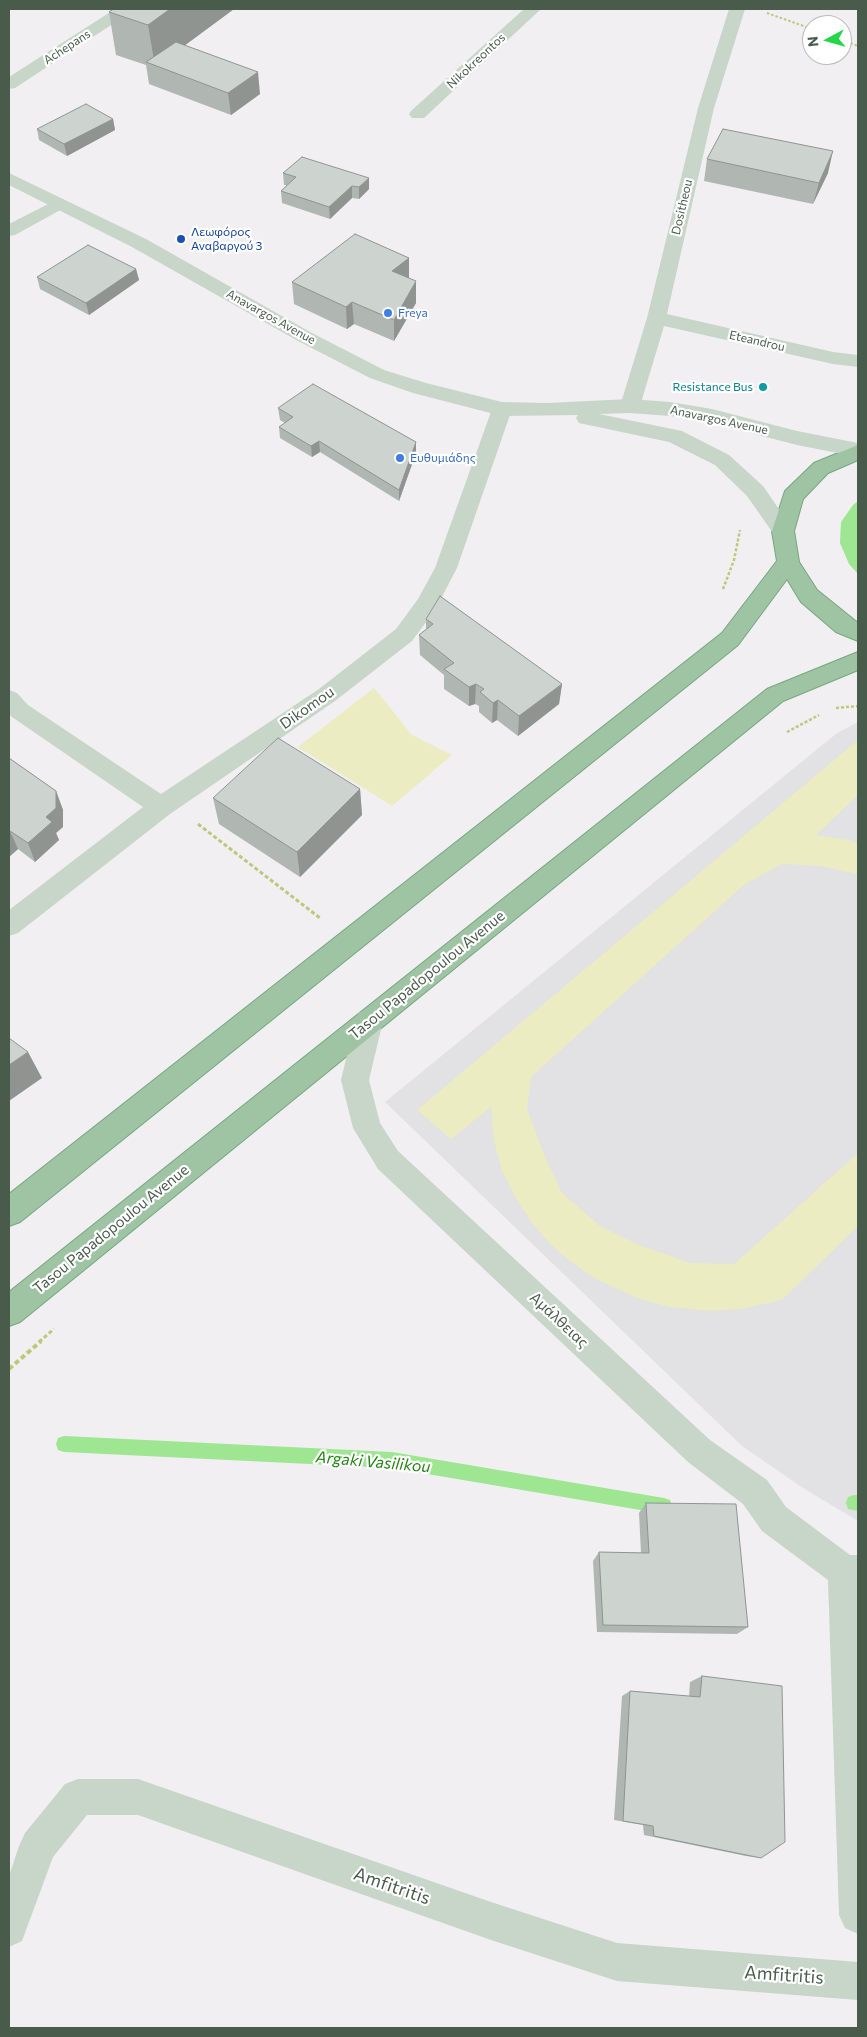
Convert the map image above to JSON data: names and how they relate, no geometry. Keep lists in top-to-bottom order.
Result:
{
  "streets": {
    "highway": ["Tasou Papadopoulou Avenue"],
    "street": [
      "Achepans",
      "Nikokreontos",
      "Dositheou",
      "Anavargos Avenue",
      "Eteandrou",
      "Dikomou",
      "Αμάλθειας",
      "Amfitritis"
    ]
  },
  "crossings": [
    ["Dositheou", "Anavargos Avenue"],
    ["Dositheou", "Eteandrou"],
    ["Anavargos Avenue", "Dikomou"],
    ["Tasou Papadopoulou Avenue", "Αμάλθειας"]
  ],
  "water": ["Argaki Vasilikou"],
  "places": [
    "Λεωφόρος Αναβαργού 3",
    "Freya",
    "Resistance Bus",
    "Ευθυμιάδης"
  ],
  "north": "left"
}
